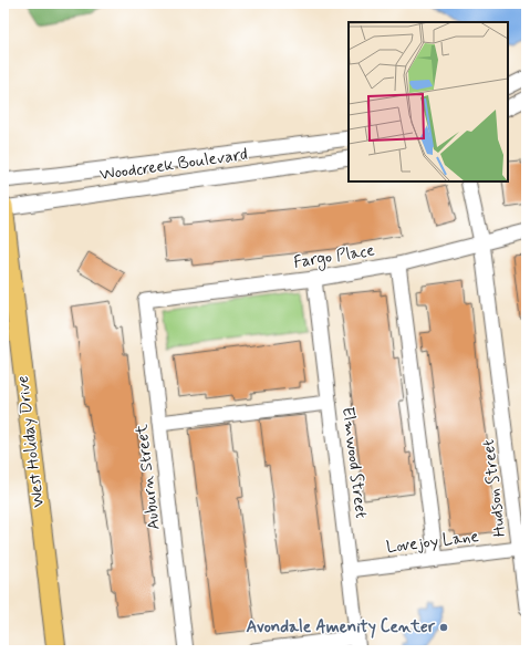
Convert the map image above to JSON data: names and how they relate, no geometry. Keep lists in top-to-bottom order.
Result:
{
  "streets": {
    "main road": ["West Holiday Drive"],
    "street": [
      "Woodcreek Boulevard",
      "Fargo Place",
      "Elmwood Street",
      "Auburn Street",
      "Hudson Street",
      "Lovejoy Lane"
    ]
  },
  "crossings": [
    ["Woodcreek Boulevard", "West Holiday Drive"],
    ["Fargo Place", "Elmwood Street"],
    ["Fargo Place", "Auburn Street"],
    ["Fargo Place", "Hudson Street"],
    ["Elmwood Street", "Lovejoy Lane"],
    ["Hudson Street", "Lovejoy Lane"]
  ],
  "places": ["Avondale Amenity Center"]
}
